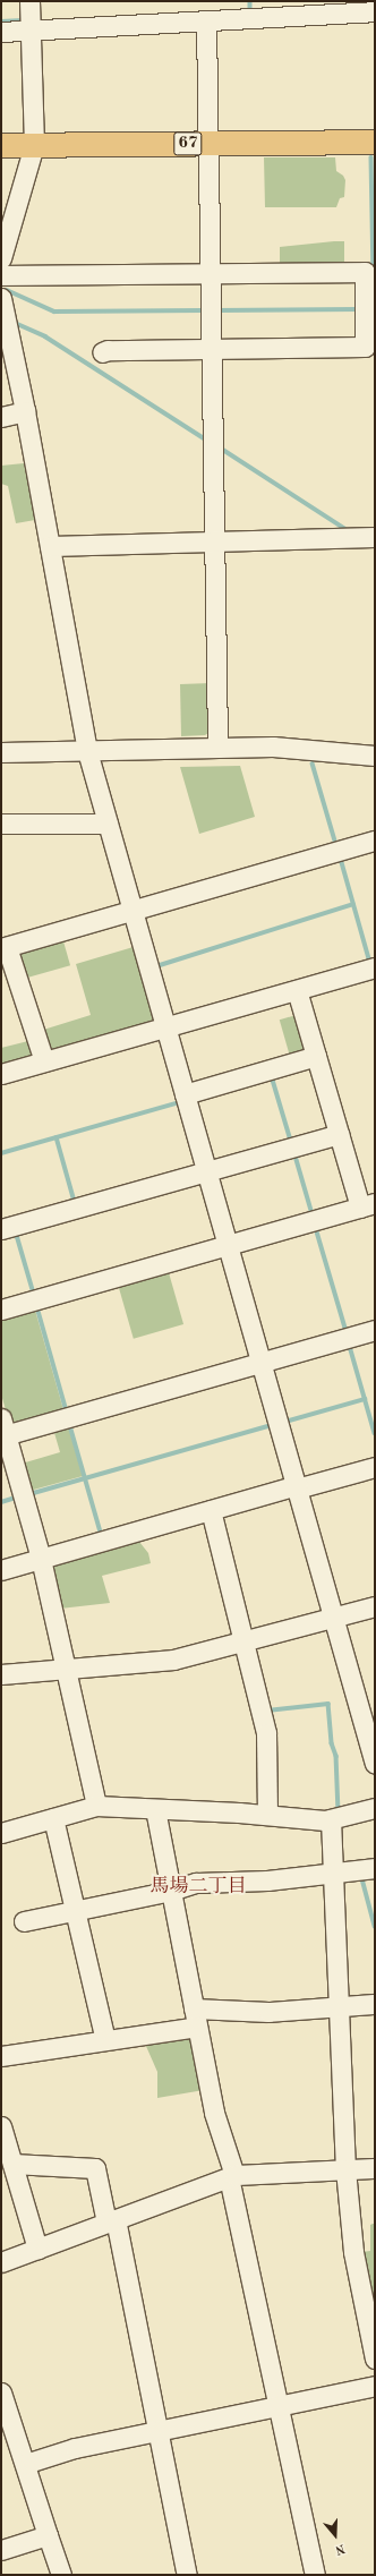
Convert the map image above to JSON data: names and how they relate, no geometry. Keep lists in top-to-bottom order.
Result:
{
  "streets": {
    "main road": ["67"]
  },
  "districts": ["馬場二丁目"],
  "north": "bottom"
}
